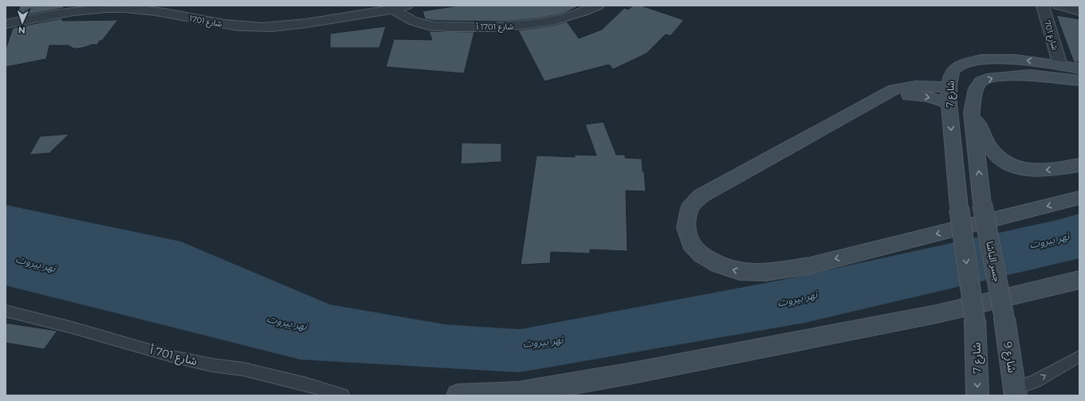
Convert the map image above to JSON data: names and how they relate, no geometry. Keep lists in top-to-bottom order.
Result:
{
  "streets": {
    "street": [
      "شارع 1701",
      "شارع 1701 أ",
      "شارع 701",
      "شارع 7",
      "جسر الباشا",
      "شارع 9"
    ],
    "lane": ["شارع 701 أ"]
  },
  "crossings": [
    ["شارع 1701", "شارع 1701 أ"],
    ["شارع 701", "شارع 7"],
    ["جسر الباشا", "شارع 9"]
  ],
  "one_way": ["جسر الباشا"],
  "water": ["نهر بيروت"],
  "north": "bottom"
}
